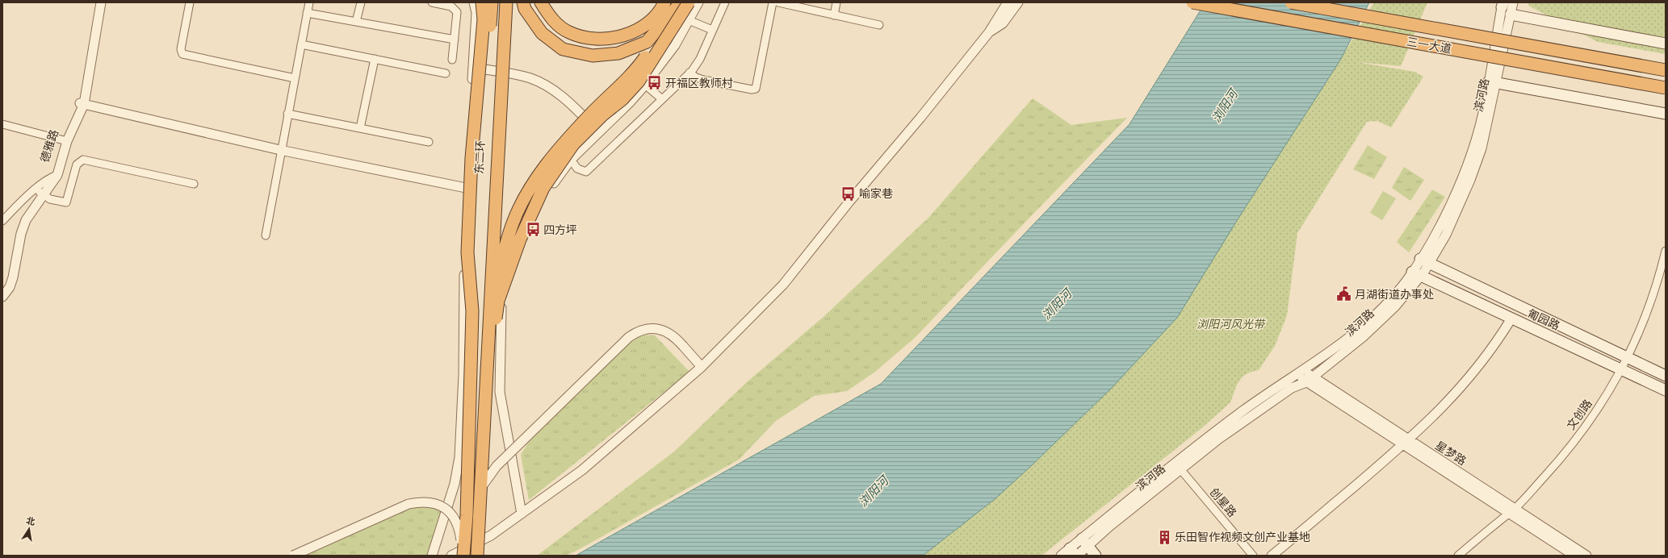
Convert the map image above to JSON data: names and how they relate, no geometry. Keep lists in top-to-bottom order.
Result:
{
  "streets": {
    "highway": ["三一大道", "东二环"],
    "main road": ["匍园路"],
    "street": [
      "滨河路",
      "德雅路",
      "文创路",
      "星梦路",
      "创星路"
    ]
  },
  "crossings": [
    ["滨河路", "匍园路"],
    ["滨河路", "星梦路"],
    ["滨河路", "创星路"],
    ["匍园路", "文创路"],
    ["文创路", "星梦路"]
  ],
  "water": ["浏阳河"],
  "parks": ["浏阳河风光带"],
  "places": {
    "bus stop": ["开福区教师村", "喻家巷", "四方坪"],
    "public building": ["月湖街道办事处"],
    "building": ["乐田智作视频文创产业基地"]
  },
  "north": "top"
}
